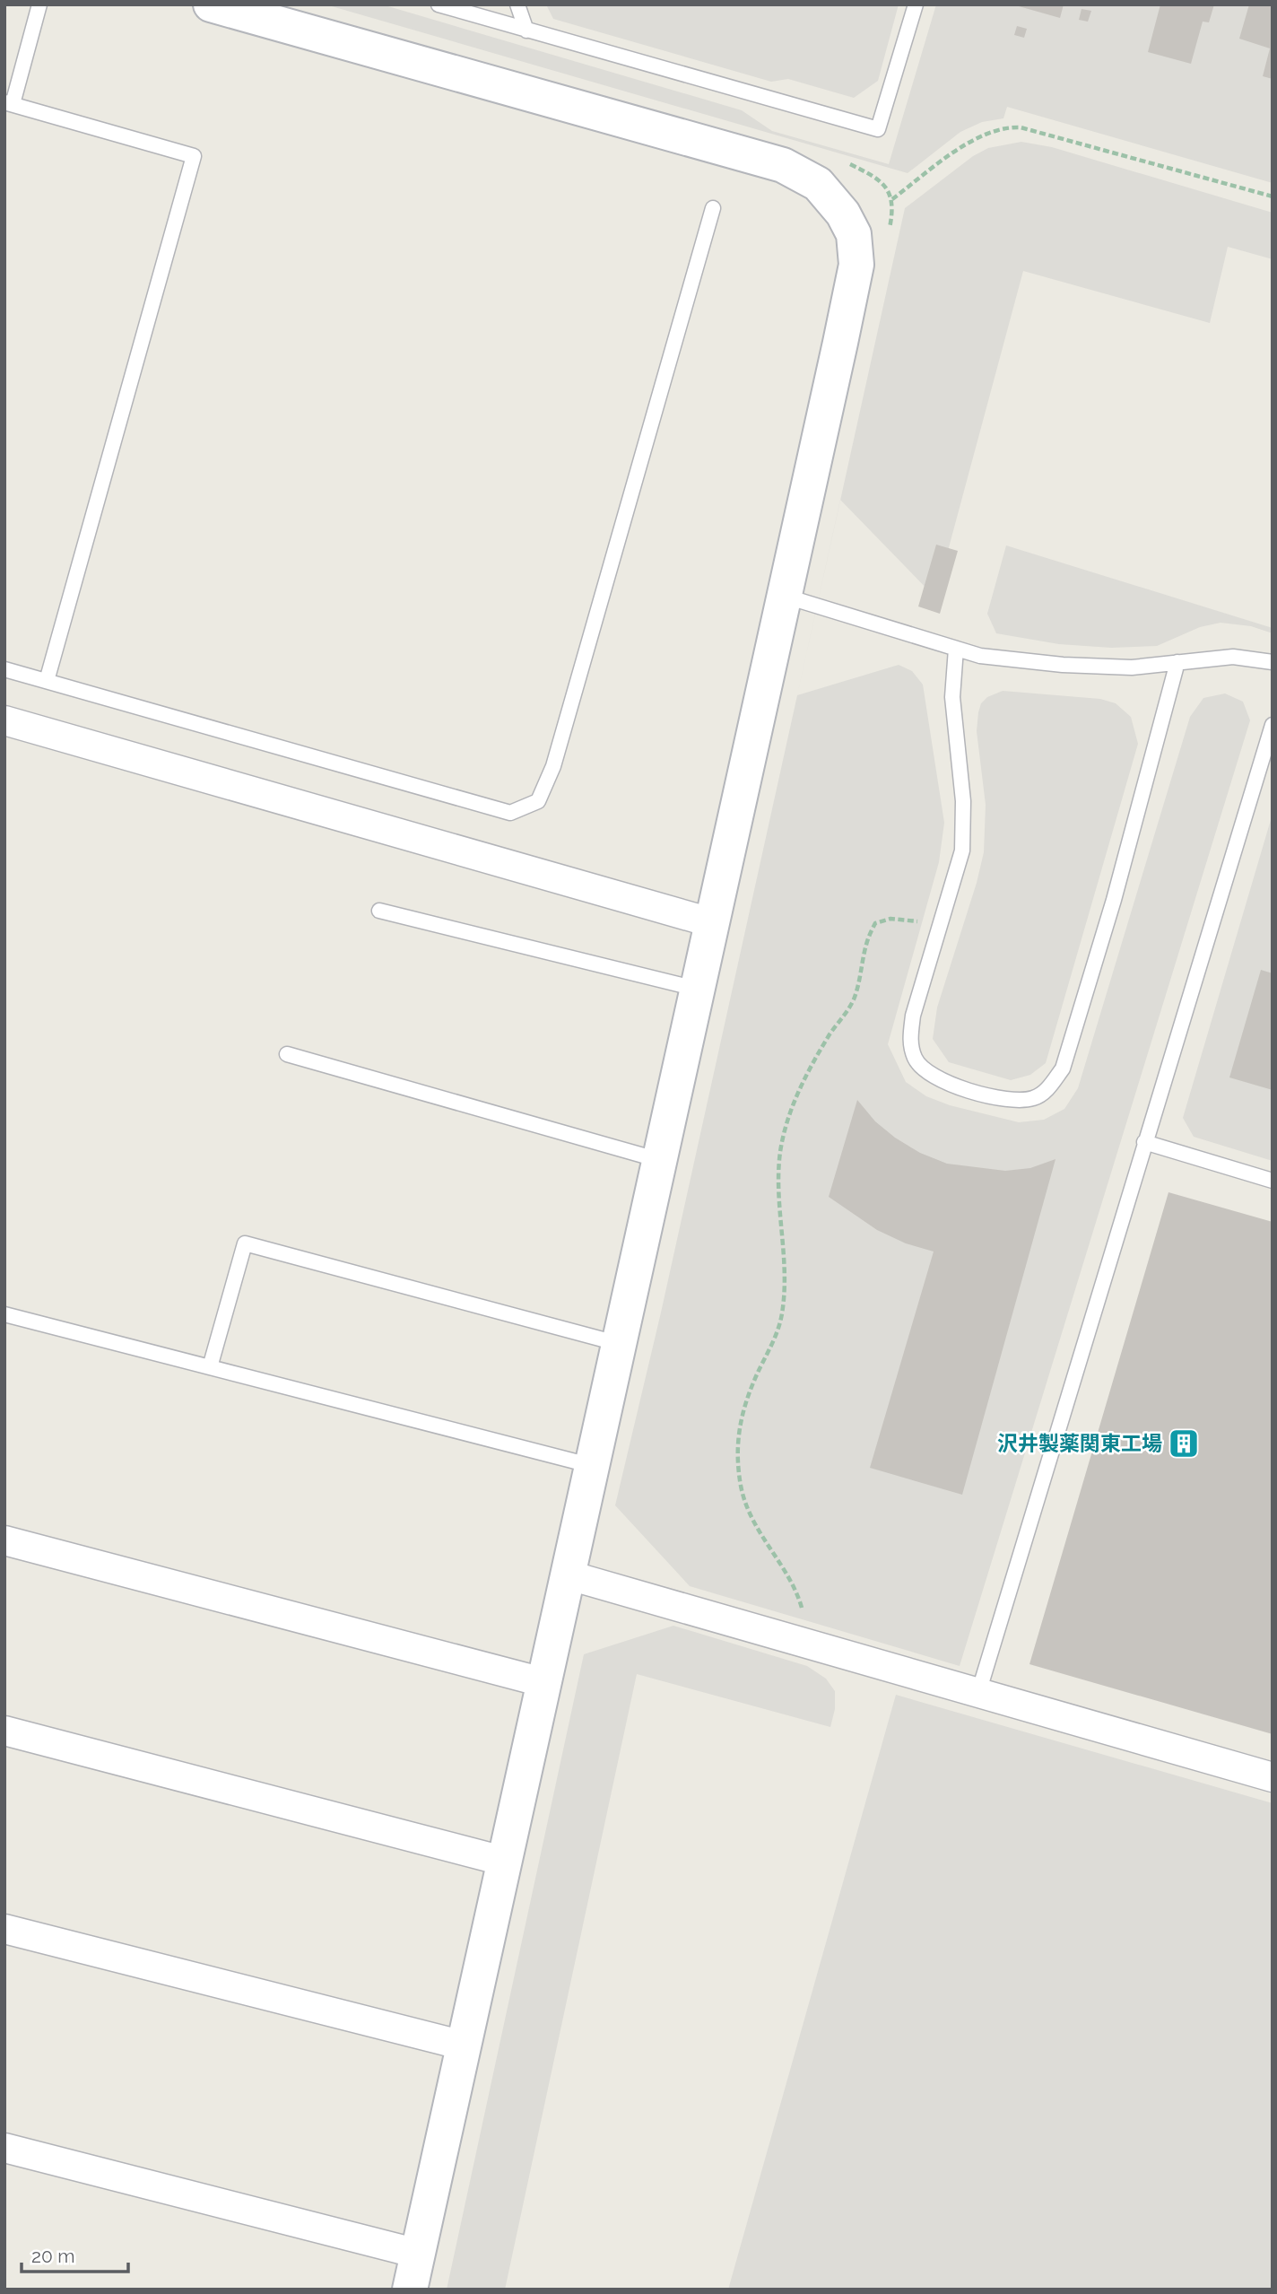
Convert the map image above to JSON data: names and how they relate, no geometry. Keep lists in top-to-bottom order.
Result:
{
  "places": {
    "building": ["沢井製薬関東工場"]
  },
  "scale_bar": "20 m"
}
